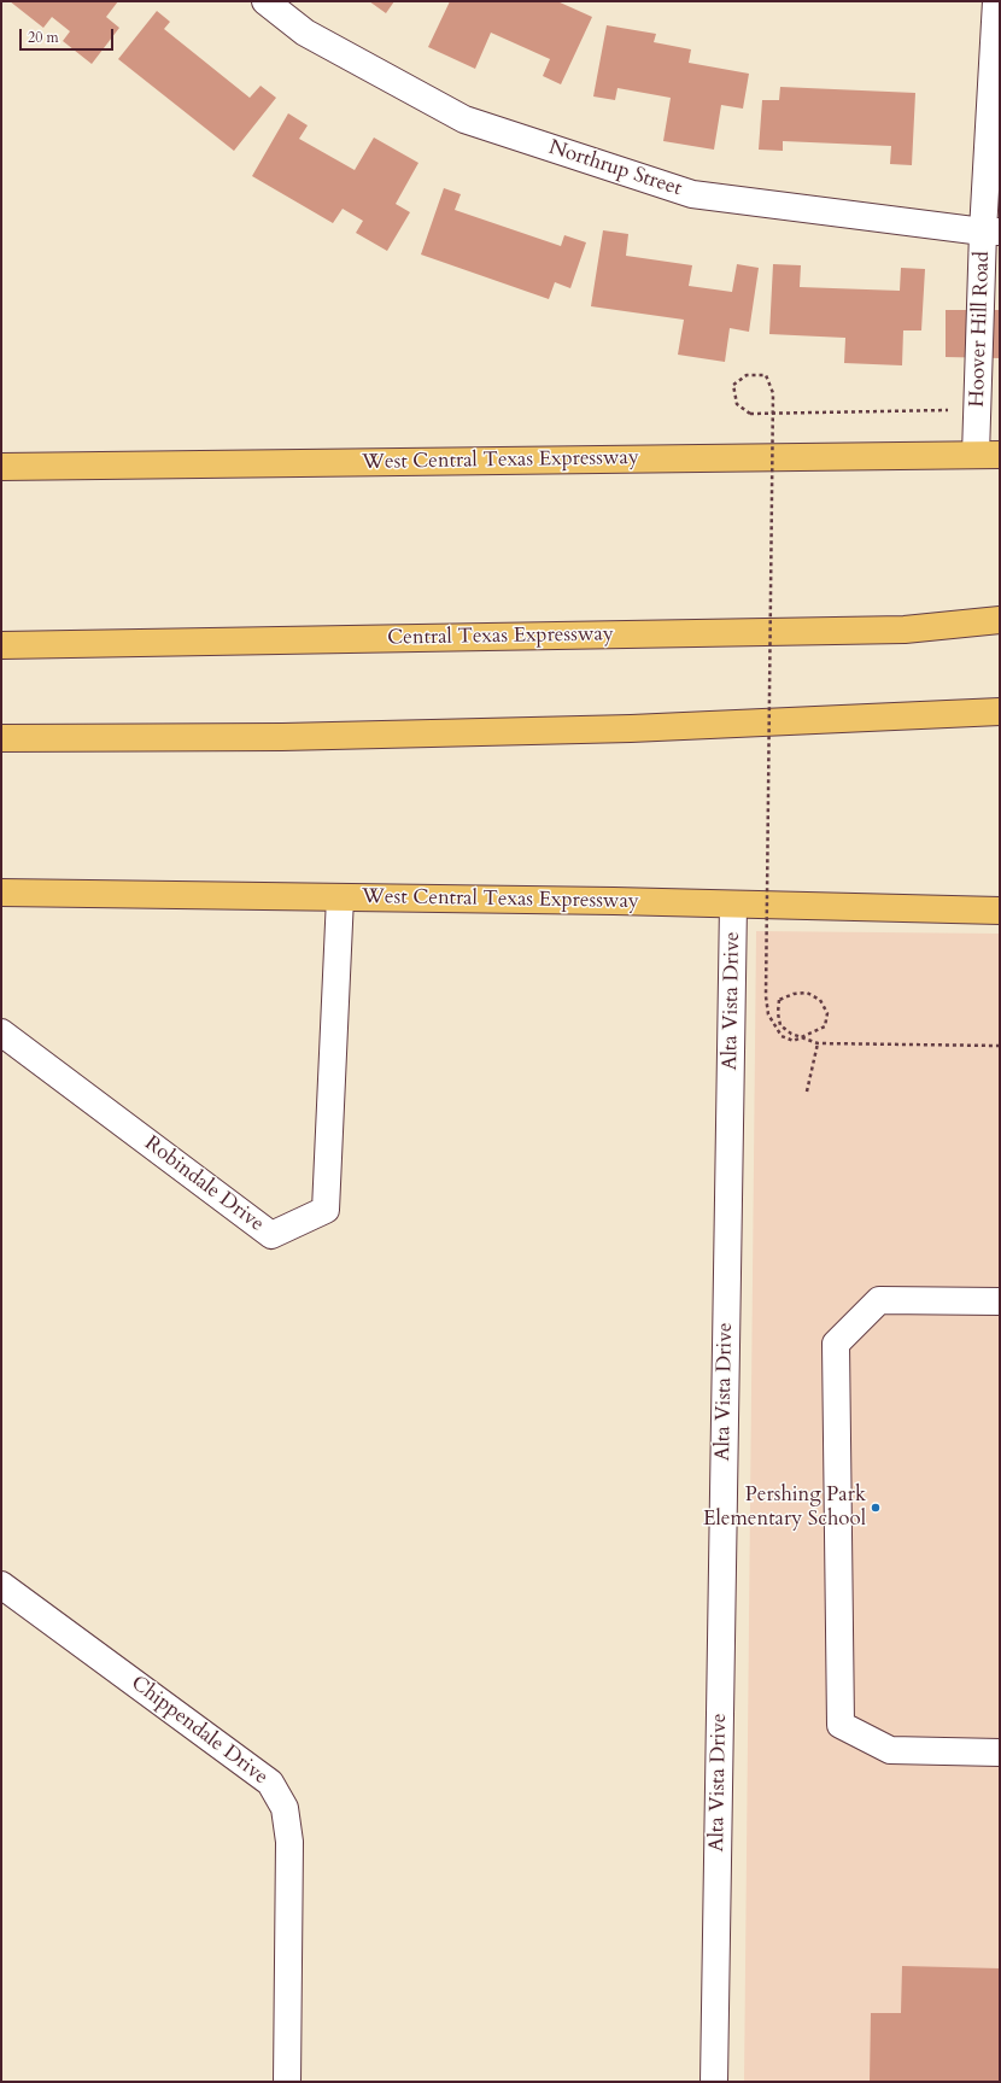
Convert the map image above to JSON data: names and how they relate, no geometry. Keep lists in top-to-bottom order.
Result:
{
  "streets": {
    "main road": ["West Central Texas Expressway", "Central Texas Expressway"],
    "street": [
      "Northrup Street",
      "Hoover Hill Road",
      "Alta Vista Drive",
      "Robindale Drive",
      "Chippendale Drive"
    ]
  },
  "crossings": [
    ["Northrup Street", "Hoover Hill Road"],
    ["Hoover Hill Road", "West Central Texas Expressway"],
    ["West Central Texas Expressway", "Alta Vista Drive"],
    ["West Central Texas Expressway", "Robindale Drive"]
  ],
  "places": ["Pershing Park Elementary School"],
  "scale_bar": "20 m"
}
